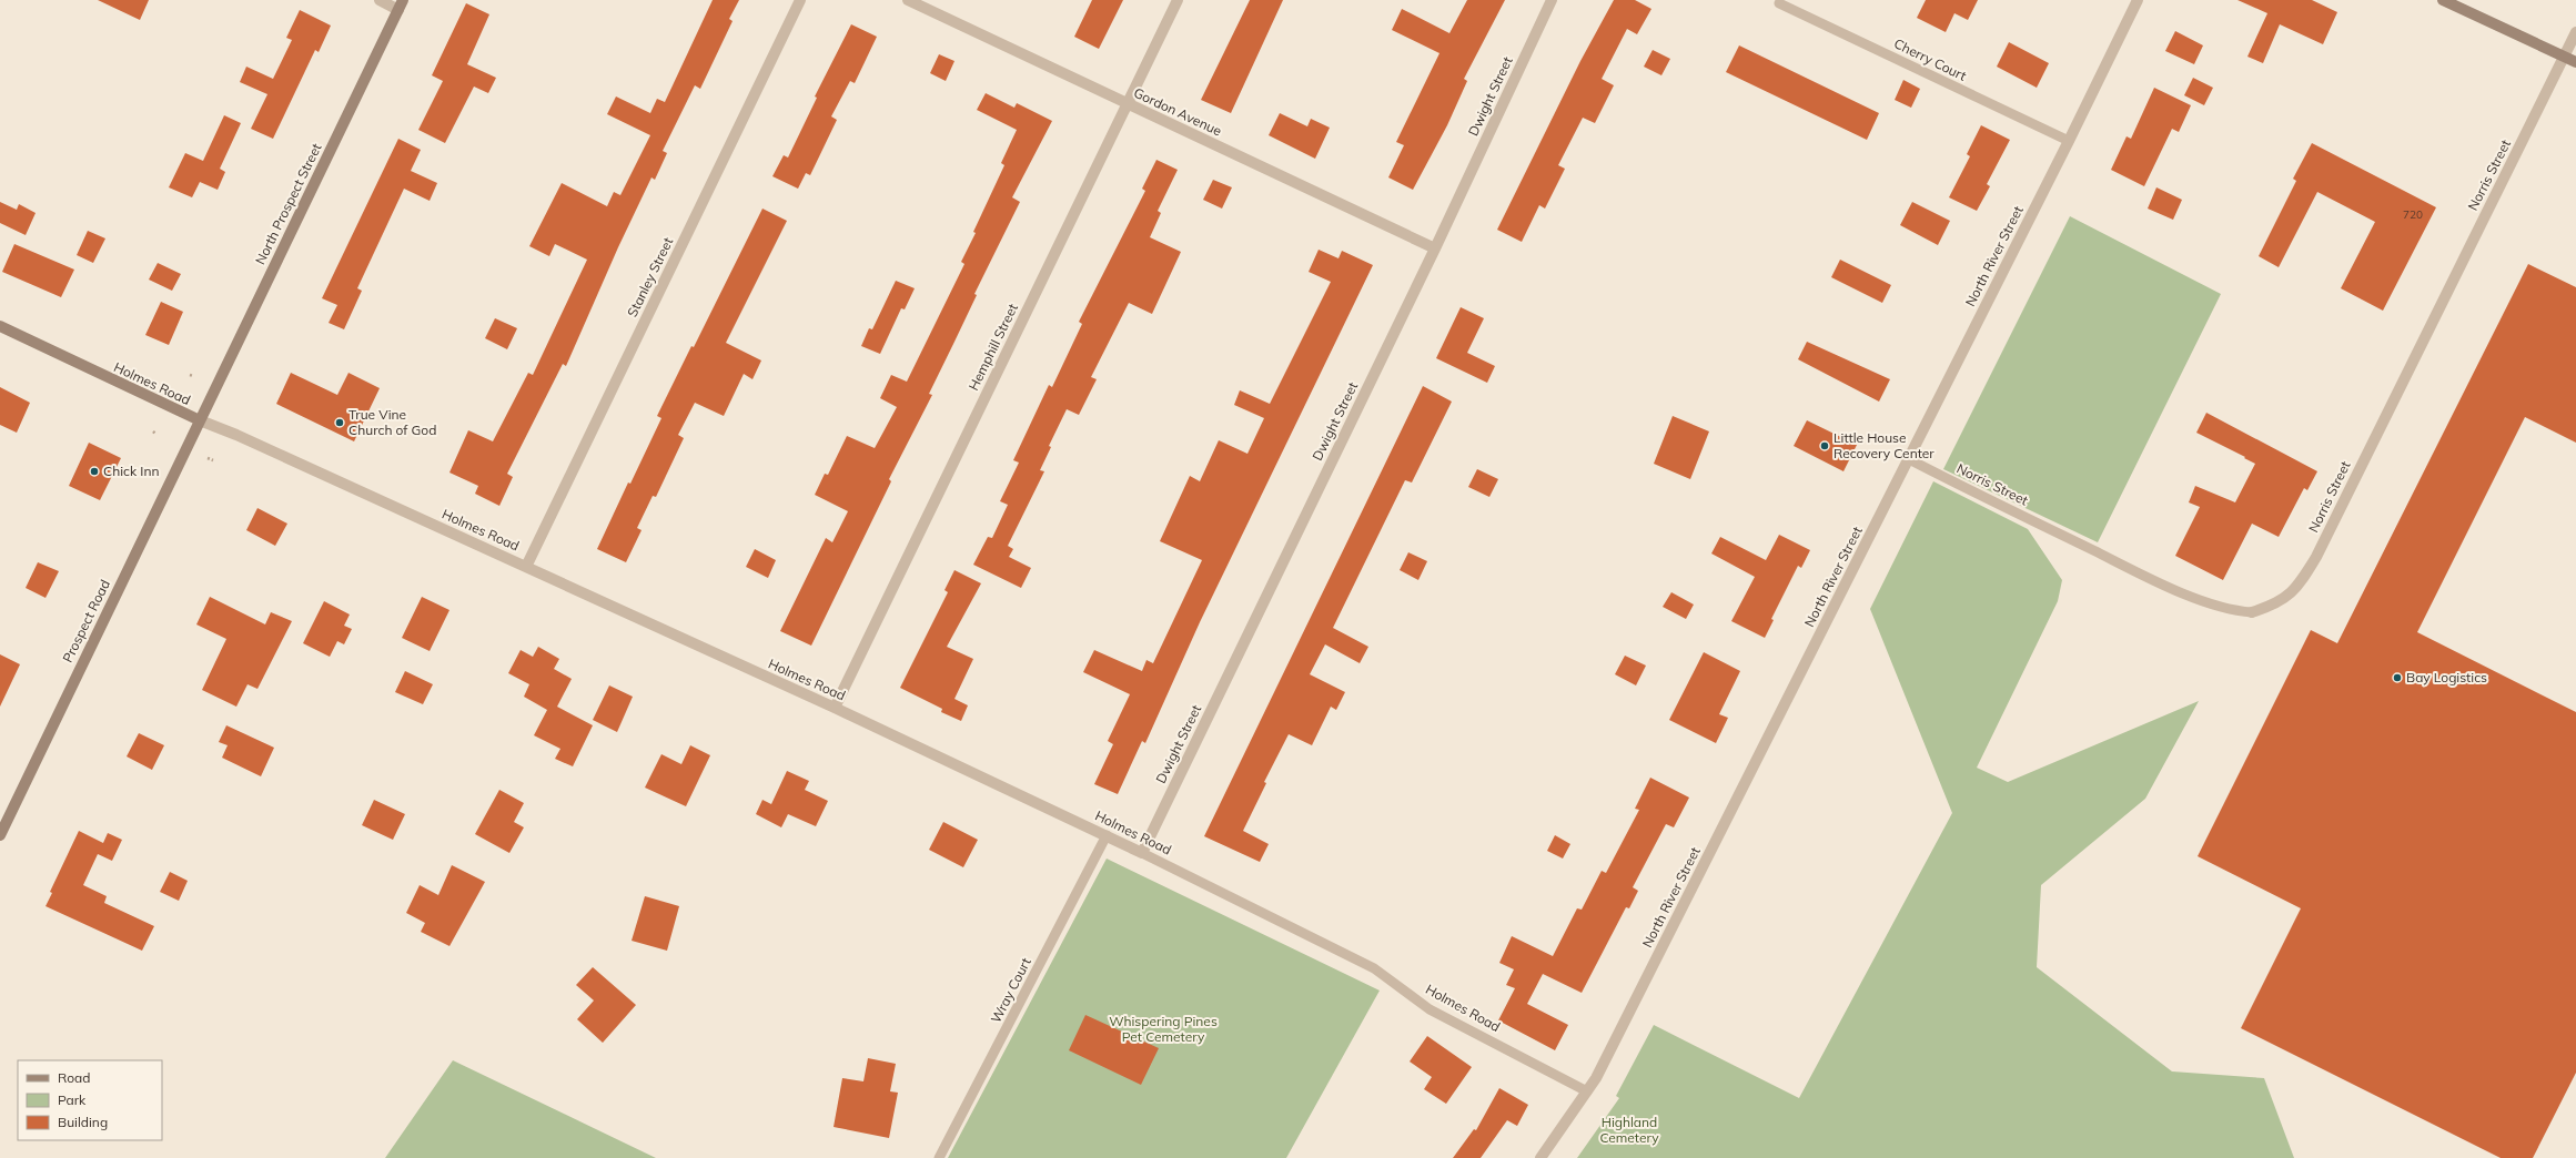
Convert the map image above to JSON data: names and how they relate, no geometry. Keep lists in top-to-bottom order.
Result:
{
  "streets": {
    "main road": ["North Prospect Street", "Holmes Road", "Prospect Road"],
    "street": [
      "Dwight Street",
      "Gordon Avenue",
      "Norris Street",
      "North River Street",
      "Stanley Street",
      "Hemphill Street"
    ],
    "lane": ["Cherry Court", "Wray Court"]
  },
  "crossings": [
    ["Cherry Court", "North River Street"],
    ["Dwight Street", "Gordon Avenue"],
    ["Dwight Street", "Holmes Road"],
    ["Gordon Avenue", "Hemphill Street"],
    ["Norris Street", "North River Street"],
    ["North Prospect Street", "Holmes Road"],
    ["North Prospect Street", "Prospect Road"],
    ["North River Street", "Holmes Road"],
    ["Stanley Street", "Holmes Road"],
    ["Hemphill Street", "Holmes Road"],
    ["Holmes Road", "Prospect Road"],
    ["Holmes Road", "Wray Court"]
  ],
  "parks": ["Whispering Pines Pet Cemetery", "Highland Cemetery"],
  "places": [
    "True Vine Church of God",
    "Little House Recovery Center",
    "Chick Inn",
    "Bay Logistics"
  ],
  "house_numbers": ["720"],
  "legend": ["Road", "Park", "Building"]
}
